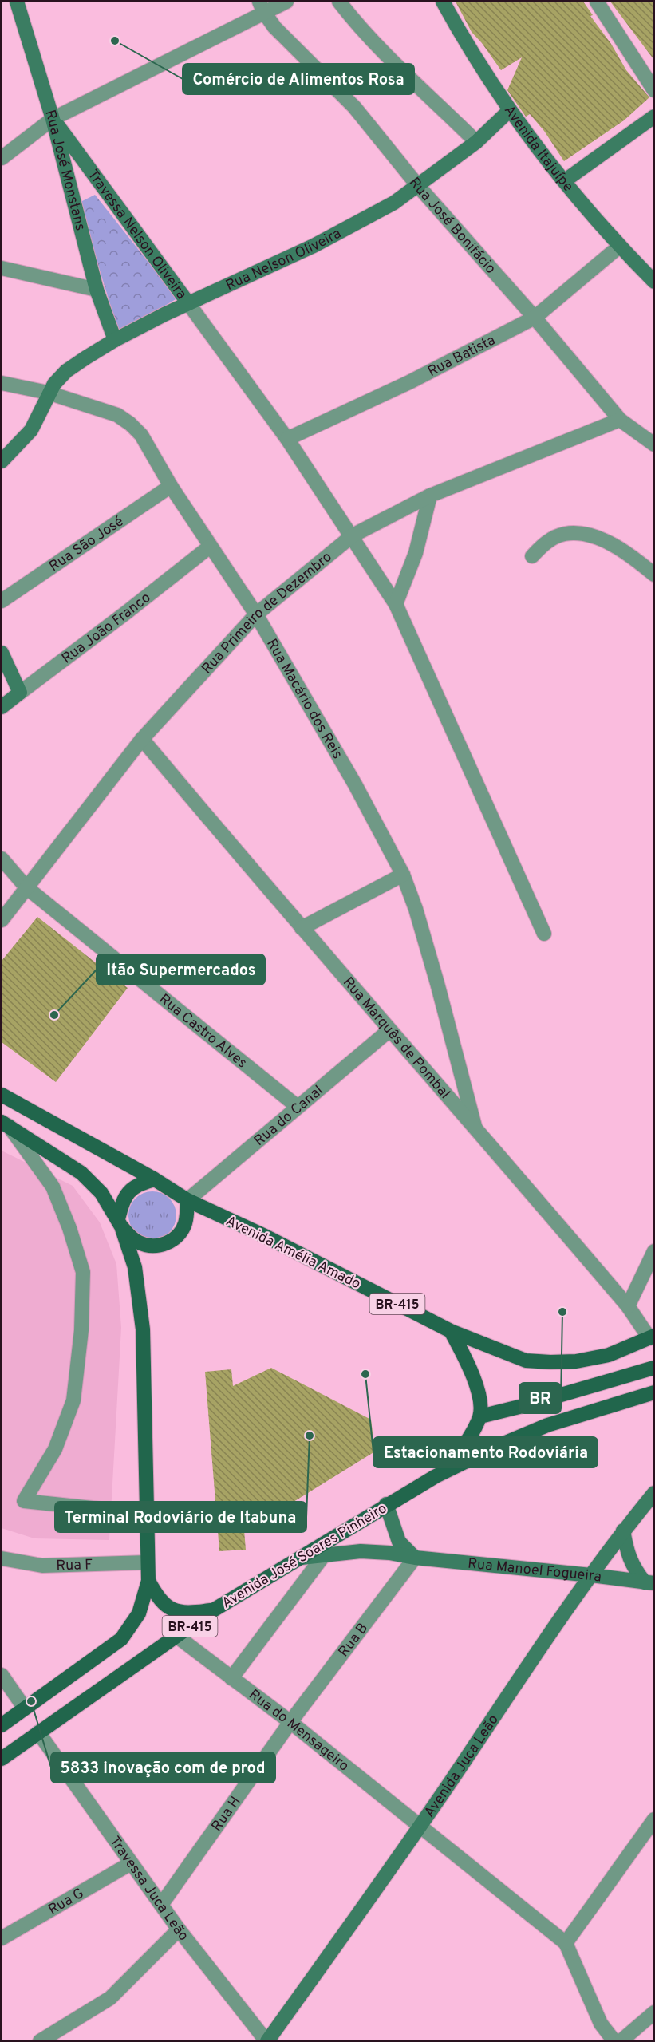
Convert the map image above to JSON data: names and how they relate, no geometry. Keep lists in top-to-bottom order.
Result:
{
  "streets": {
    "main road": [
      "Avenida Itajuípe",
      "Rua José Monstans",
      "Travessa Nelson Oliveira",
      "Rua Nelson Oliveira",
      "Rua João Franco",
      "Avenida Amélia Amado",
      "BR-415",
      "Avenida José Soares Pinheiro",
      "Rua Manoel Fogueira",
      "Avenida Juca Leão"
    ],
    "street": [
      "Rua José Bonifácio",
      "Rua Batista",
      "Rua São José",
      "Rua Primeiro de Dezembro",
      "Rua Macário dos Reis",
      "Rua Castro Alves",
      "Rua Marquês de Pombal",
      "Rua do Canal",
      "Rua F",
      "Rua B",
      "Rua do Mensageiro",
      "Rua H",
      "Travessa Juca Leão",
      "Rua G"
    ]
  },
  "crossings": [
    ["Avenida Itajuípe", "Rua Nelson Oliveira"],
    ["Avenida Itajuípe", "Rua Batista"],
    ["Rua José Monstans", "Travessa Nelson Oliveira"],
    ["Rua José Monstans", "Rua Nelson Oliveira"],
    ["Rua José Bonifácio", "Rua Nelson Oliveira"],
    ["Rua José Bonifácio", "Rua Batista"],
    ["Rua José Bonifácio", "Rua Primeiro de Dezembro"],
    ["Travessa Nelson Oliveira", "Rua Nelson Oliveira"],
    ["Rua Nelson Oliveira", "Rua Macário dos Reis"],
    ["Rua São José", "Rua Macário dos Reis"],
    ["Rua Primeiro de Dezembro", "Rua Macário dos Reis"],
    ["Rua Primeiro de Dezembro", "Rua Castro Alves"],
    ["Rua Primeiro de Dezembro", "Rua Marquês de Pombal"],
    ["Rua João Franco", "Rua Macário dos Reis"],
    ["Rua Macário dos Reis", "Rua Marquês de Pombal"],
    ["Rua Castro Alves", "Rua do Canal"],
    ["Rua Marquês de Pombal", "Rua do Canal"],
    ["Rua Marquês de Pombal", "Avenida Amélia Amado"],
    ["Rua do Canal", "Avenida Amélia Amado"],
    ["BR-415", "Avenida José Soares Pinheiro"],
    ["Avenida José Soares Pinheiro", "Rua Manoel Fogueira"],
    ["Avenida José Soares Pinheiro", "Rua do Mensageiro"],
    ["Avenida José Soares Pinheiro", "Travessa Juca Leão"],
    ["Rua Manoel Fogueira", "Rua B"],
    ["Rua Manoel Fogueira", "Avenida Juca Leão"],
    ["Rua B", "Rua do Mensageiro"],
    ["Rua B", "Rua H"],
    ["Rua do Mensageiro", "Avenida Juca Leão"],
    ["Rua do Mensageiro", "Rua H"],
    ["Avenida Juca Leão", "Travessa Juca Leão"],
    ["Rua H", "Travessa Juca Leão"],
    ["Travessa Juca Leão", "Rua G"]
  ],
  "places": [
    "Comércio de Alimentos Rosa",
    "Itão Supermercados",
    "BR",
    "Estacionamento Rodoviária",
    "Terminal Rodoviário de Itabuna",
    "5833 inovação com de prod"
  ]
}
